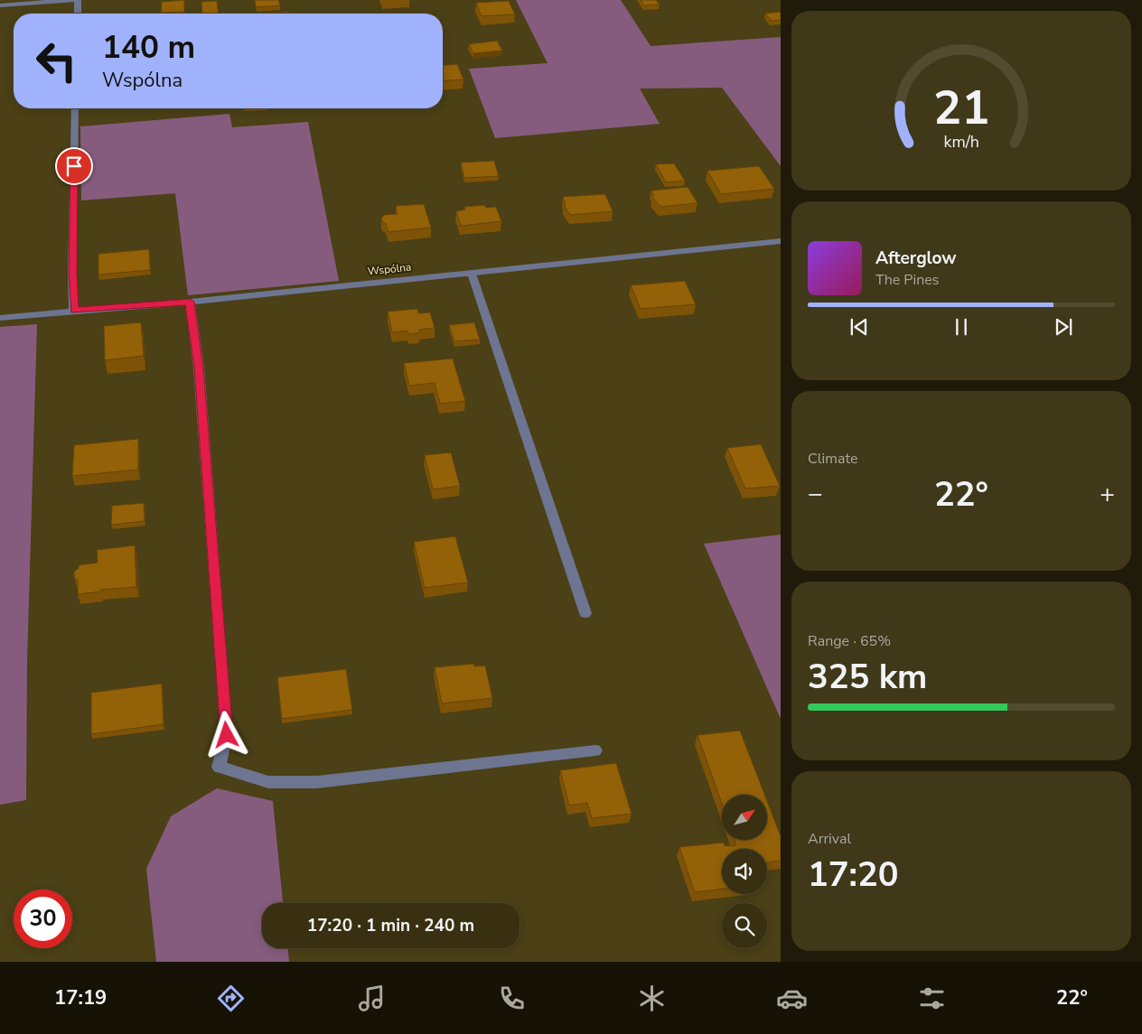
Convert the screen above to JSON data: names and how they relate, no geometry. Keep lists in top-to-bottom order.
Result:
{
  "streets": {
    "street": ["Wspólna"]
  },
  "north": "top right",
  "page": {
    "turn": ["140 m", "Wspólna"],
    "song": ["Afterglow", "The Pines"],
    "tile": [
      "Climate",
      ["Range · 65%", "325 km"],
      ["Arrival", "17:20"]
    ],
    "heat": ["−", "22°", "+"],
    "limit": "30",
    "trip": "17:20 · 1 min · 240 m",
    "tabs": ["17:19", "22°"],
    "gauge": ["21", "km/h"]
  }
}
